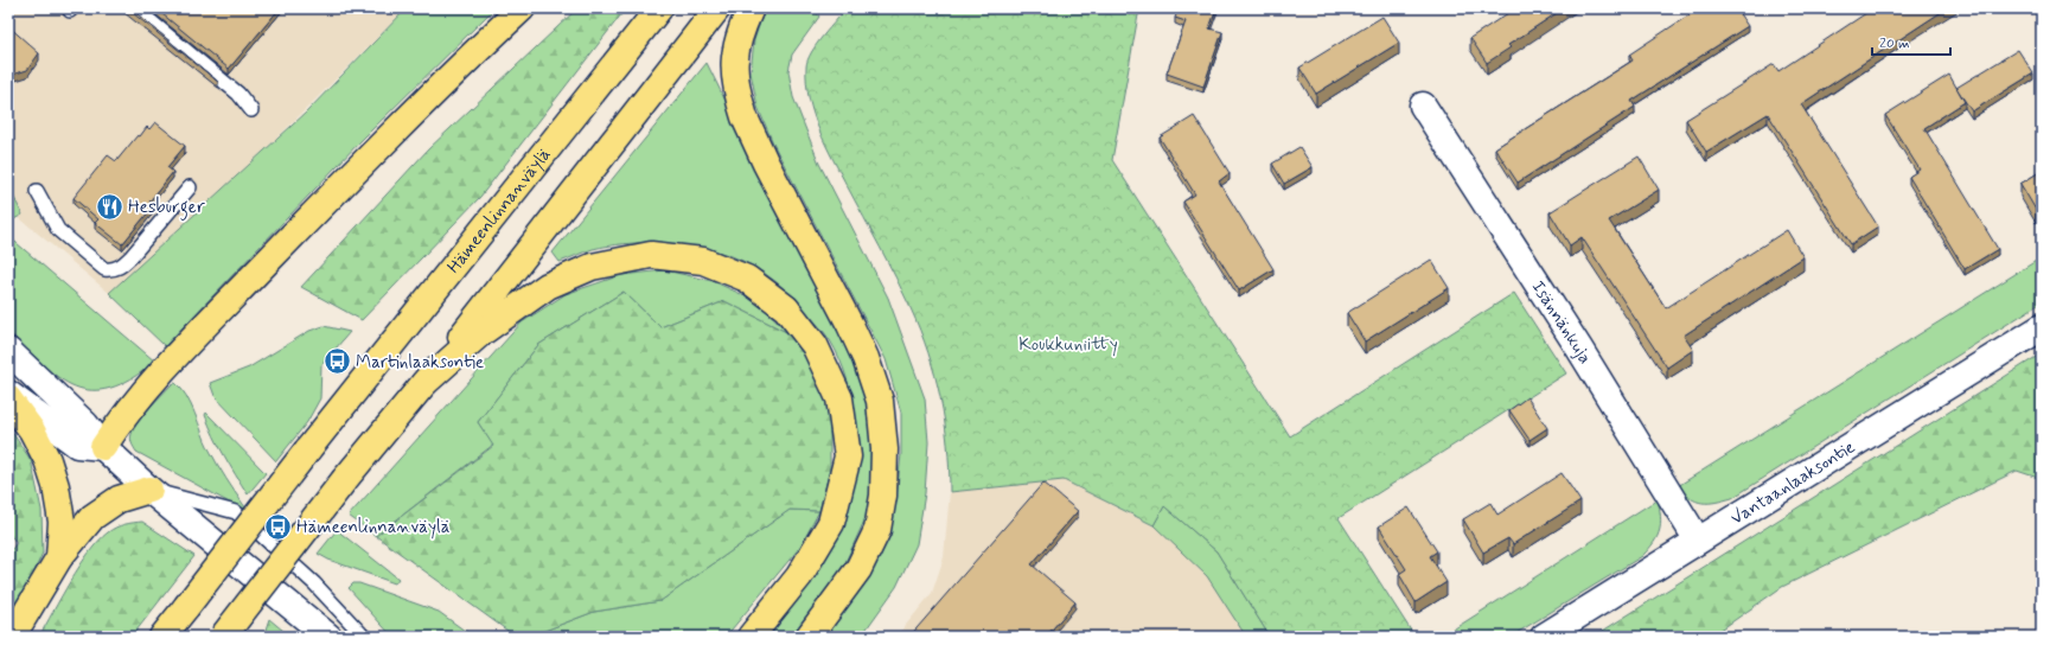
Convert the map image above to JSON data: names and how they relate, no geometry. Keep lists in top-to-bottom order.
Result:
{
  "streets": {
    "highway": ["Hämeenlinnanväylä"],
    "main road": ["Isännänkuja", "Vantaanlaaksontie"]
  },
  "crossings": [
    ["Isännänkuja", "Vantaanlaaksontie"]
  ],
  "parks": ["Koukkuniitty"],
  "places": {
    "restaurant": ["Hesburger"],
    "bus stop": ["Martinlaaksontie", "Hämeenlinnanväylä"]
  },
  "scale_bar": "20 m"
}
